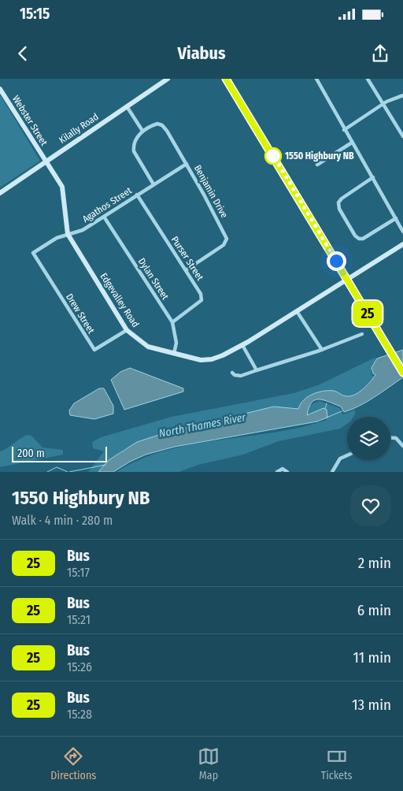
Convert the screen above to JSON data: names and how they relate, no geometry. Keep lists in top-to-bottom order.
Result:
{
  "streets": {
    "street": [
      "Webster Street",
      "Kilally Road",
      "Benjamin Drive",
      "Agathos Street",
      "Purser Street",
      "Dylan Street",
      "Edgevalley Road",
      "Drew Street"
    ]
  },
  "crossings": [
    ["Webster Street", "Kilally Road"],
    ["Webster Street", "Edgevalley Road"],
    ["Kilally Road", "Edgevalley Road"],
    ["Benjamin Drive", "Agathos Street"],
    ["Benjamin Drive", "Purser Street"],
    ["Agathos Street", "Purser Street"],
    ["Agathos Street", "Dylan Street"],
    ["Agathos Street", "Edgevalley Road"],
    ["Agathos Street", "Drew Street"],
    ["Purser Street", "Dylan Street"],
    ["Dylan Street", "Edgevalley Road"],
    ["Edgevalley Road", "Drew Street"]
  ],
  "water": ["North Thames River"],
  "places": ["1550 Highbury NB"],
  "lines": ["bus line 25"],
  "scale_bar": "200 m",
  "page": {
    "status": "15:15",
    "header": "Viabus",
    "on_map": "25",
    "scale": "200 m",
    "heading": ["1550 Highbury NB", "Walk · 4 min · 280 m"],
    "list": [
      {
        "mark": "25",
        "name": "Bus",
        "note": "15:17",
        "value": "2 min"
      },
      {
        "mark": "25",
        "name": "Bus",
        "note": "15:21",
        "value": "6 min"
      },
      {
        "mark": "25",
        "name": "Bus",
        "note": "15:26",
        "value": "11 min"
      },
      {
        "mark": "25",
        "name": "Bus",
        "note": "15:28",
        "value": "13 min"
      }
    ],
    "tabs": ["Directions", "Map", "Tickets"]
  }
}
